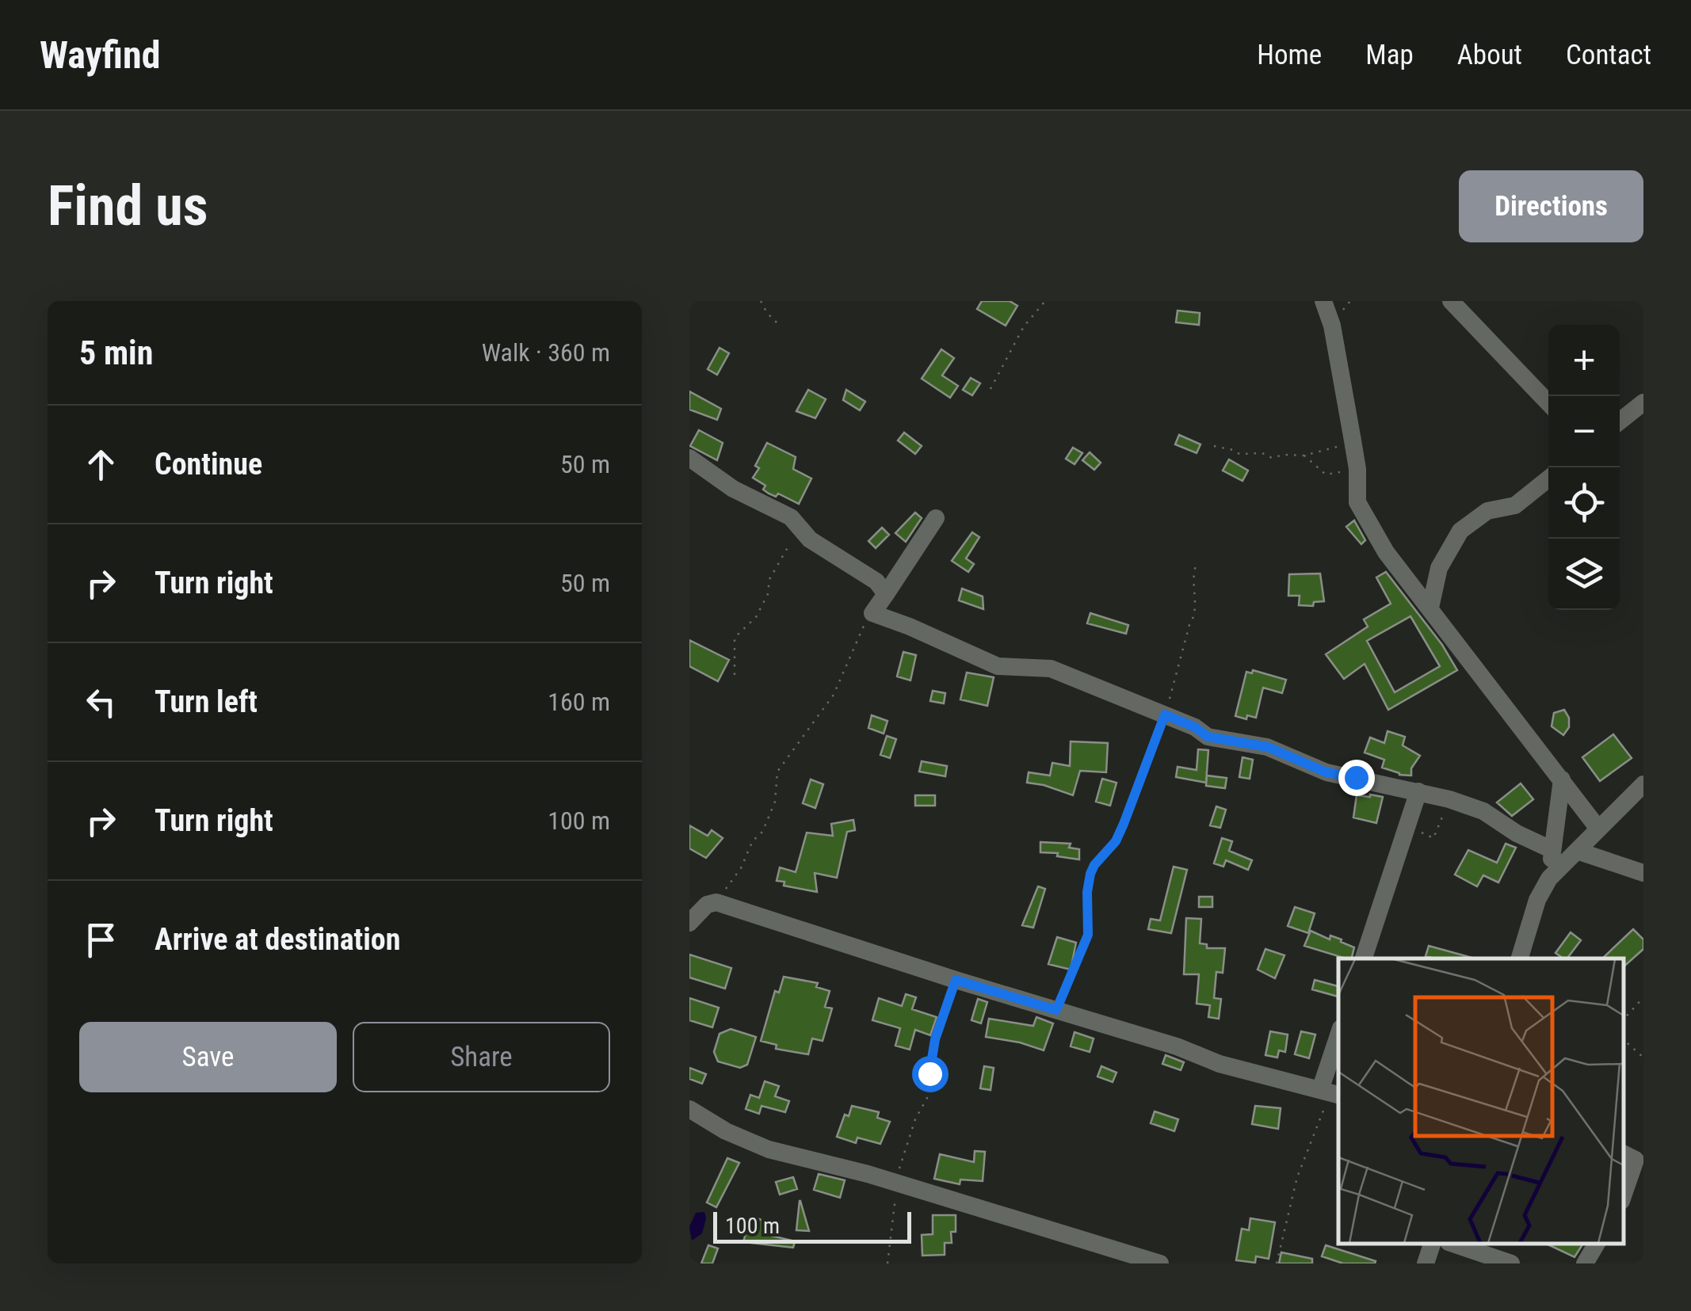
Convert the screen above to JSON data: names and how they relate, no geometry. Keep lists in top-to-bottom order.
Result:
{
  "scale_bar": "100 m",
  "page": {
    "header": "Wayfind",
    "nav": [
      "Home",
      "Map",
      "About",
      "Contact"
    ],
    "buttons": [
      "Directions",
      ["Save", "Share"]
    ],
    "title": "Find us",
    "heading": ["5 min", "Walk · 360 m"],
    "map_buttons": ["+", "−"],
    "list": [
      ["Continue", "50 m"],
      ["Turn right", "50 m"],
      ["Turn left", "160 m"],
      ["Turn right", "100 m"],
      "Arrive at destination"
    ],
    "scale": "100 m"
  }
}
